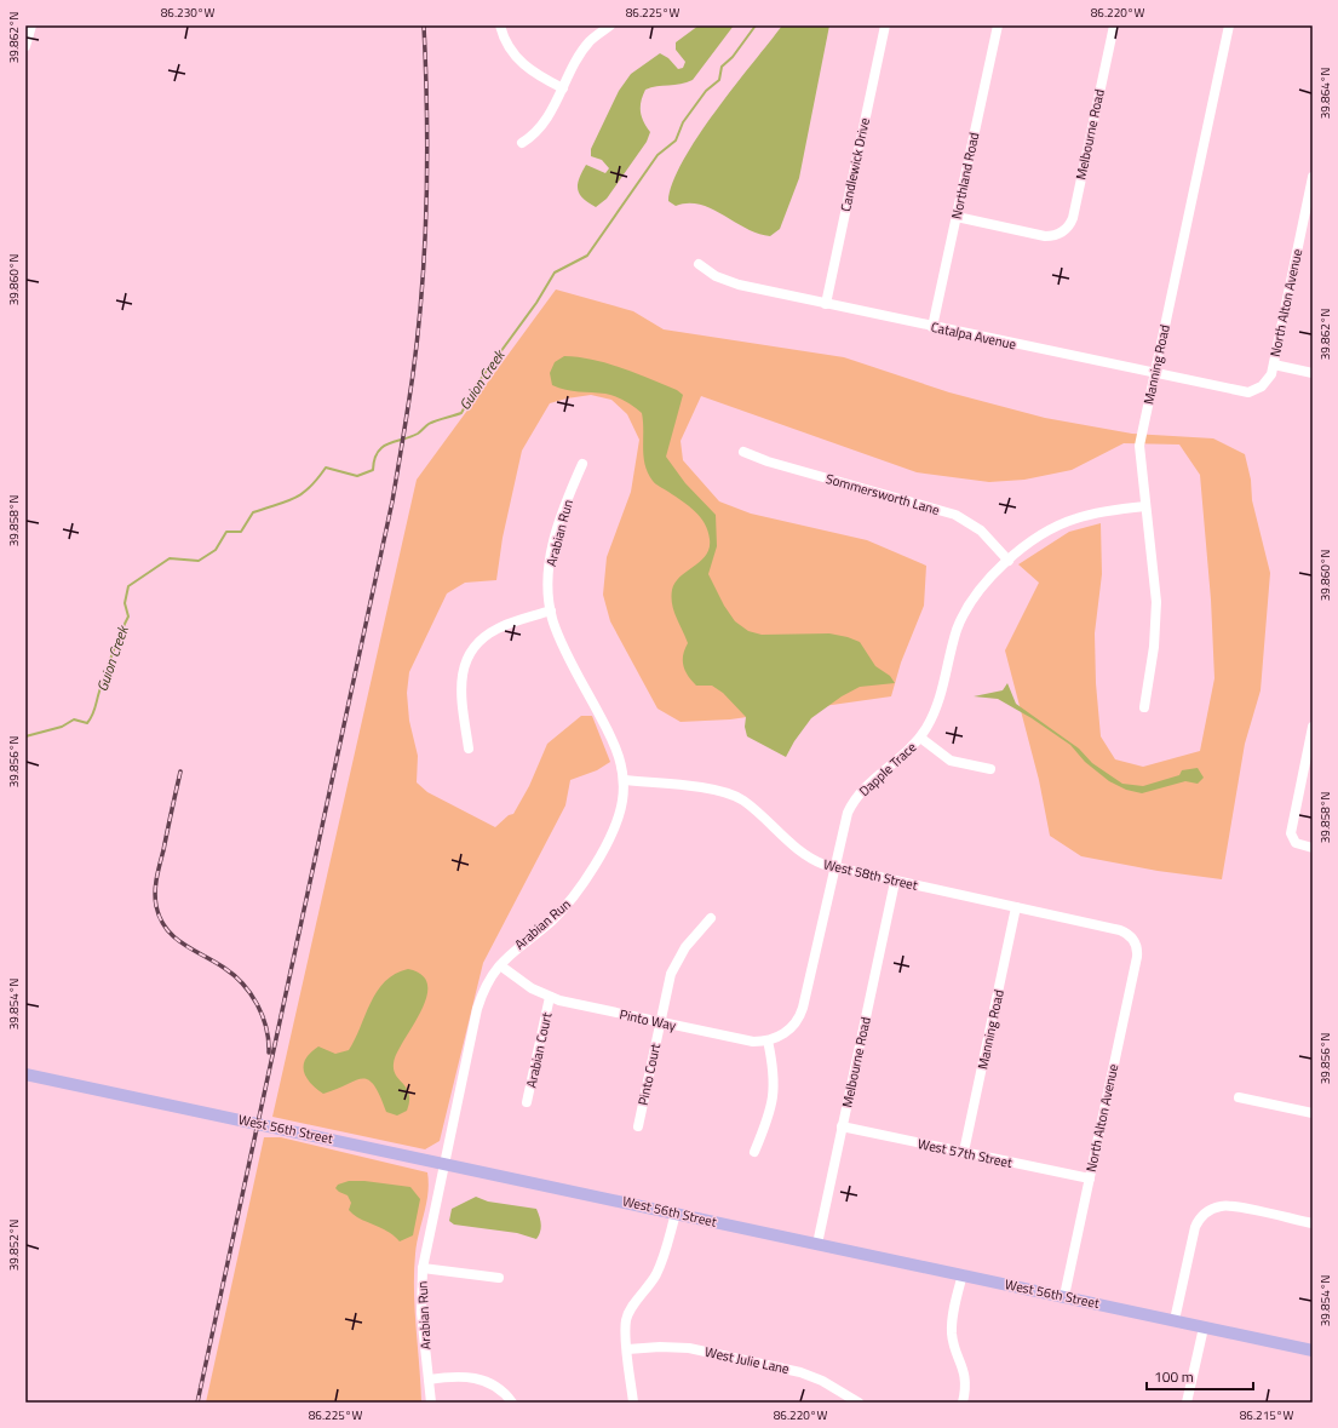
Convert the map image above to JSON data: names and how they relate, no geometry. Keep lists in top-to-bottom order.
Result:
{
  "streets": {
    "main road": ["West 56th Street"],
    "street": [
      "Melbourne Road",
      "Candlewick Drive",
      "Northland Road",
      "North Alton Avenue",
      "Catalpa Avenue",
      "Manning Road",
      "Sommersworth Lane",
      "Arabian Run",
      "Dapple Trace",
      "West 58th Street",
      "Pinto Way",
      "Arabian Court",
      "Pinto Court",
      "West 57th Street",
      "West Julie Lane"
    ]
  },
  "crossings": [
    ["Melbourne Road", "Northland Road"],
    ["Melbourne Road", "West 58th Street"],
    ["Melbourne Road", "West 56th Street"],
    ["Melbourne Road", "West 57th Street"],
    ["Candlewick Drive", "Catalpa Avenue"],
    ["Northland Road", "Catalpa Avenue"],
    ["North Alton Avenue", "Catalpa Avenue"],
    ["North Alton Avenue", "West 58th Street"],
    ["North Alton Avenue", "West 56th Street"],
    ["North Alton Avenue", "West 57th Street"],
    ["Catalpa Avenue", "Manning Road"],
    ["Manning Road", "Dapple Trace"],
    ["Manning Road", "West 58th Street"],
    ["Manning Road", "West 57th Street"],
    ["Sommersworth Lane", "Dapple Trace"],
    ["Arabian Run", "West 58th Street"],
    ["Arabian Run", "Pinto Way"],
    ["Arabian Run", "West 56th Street"],
    ["Dapple Trace", "West 58th Street"],
    ["Dapple Trace", "Pinto Way"],
    ["Pinto Way", "Arabian Court"],
    ["Pinto Way", "Pinto Court"]
  ],
  "water": ["Guion Creek"],
  "scale_bar": "100 m",
  "coordinates": [
    "86.230°W",
    "86.225°W",
    "86.220°W",
    "39.862°N",
    "39.864°N",
    "39.860°N",
    "39.858°N",
    "39.856°N",
    "39.854°N",
    "39.852°N",
    "86.215°W"
  ]
}
